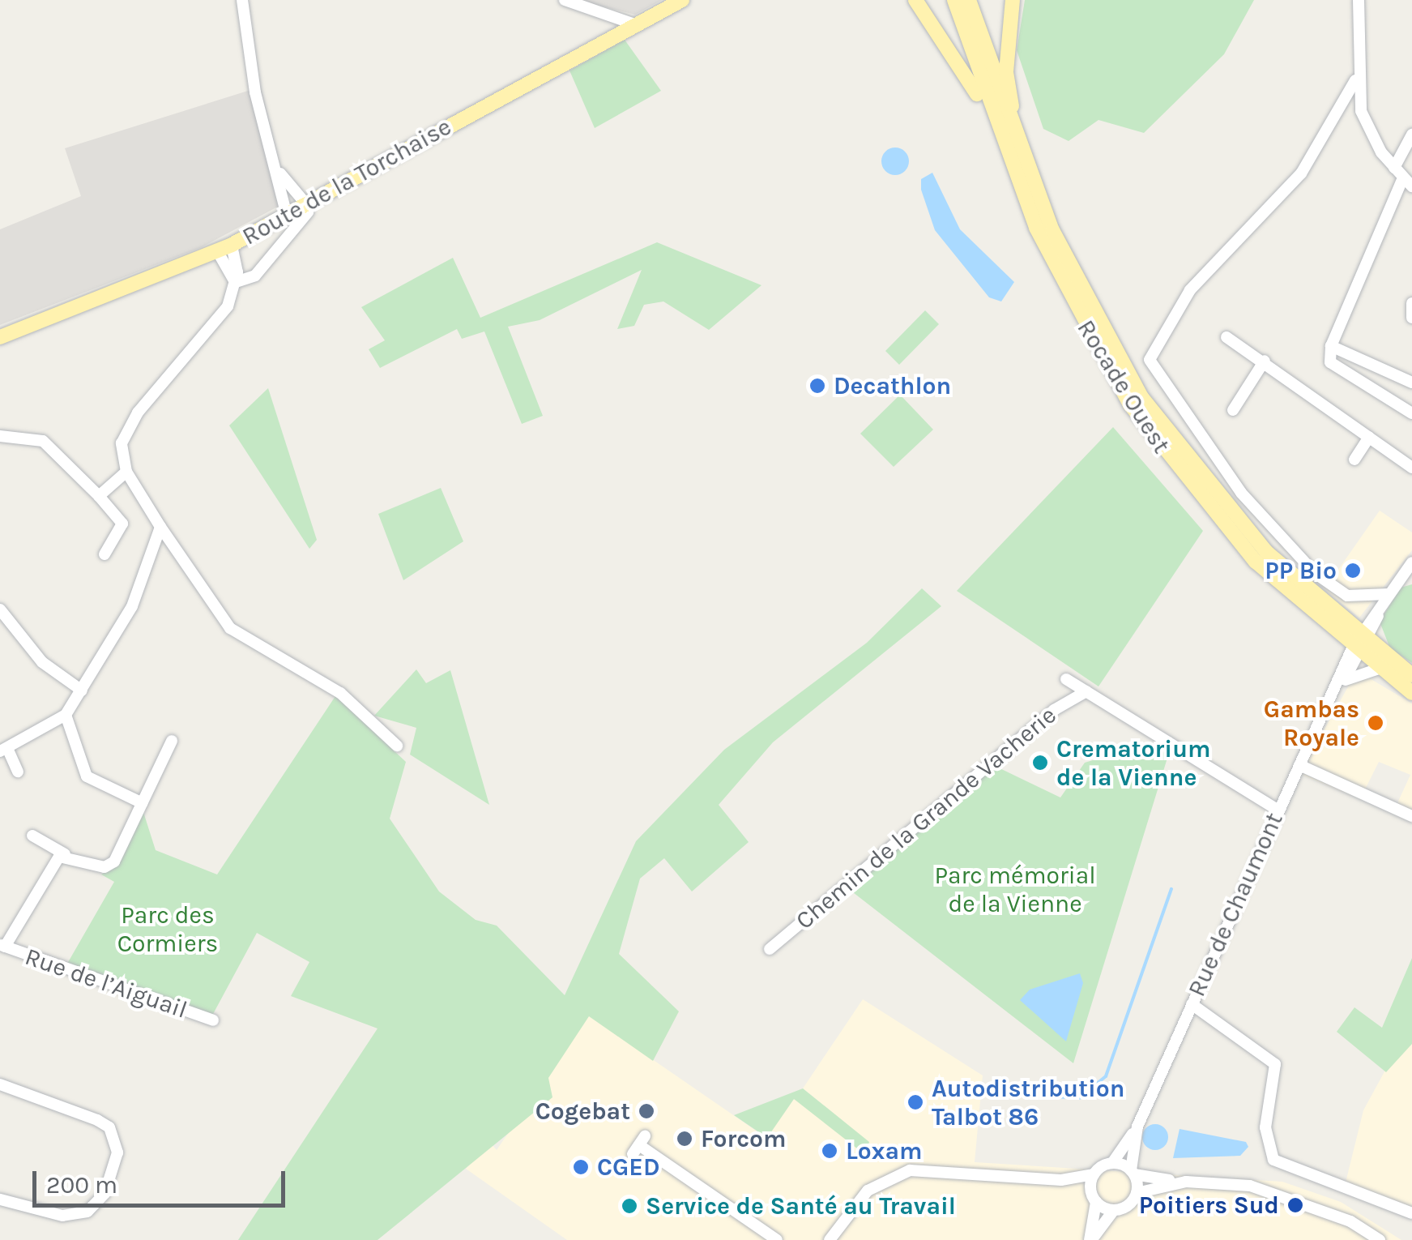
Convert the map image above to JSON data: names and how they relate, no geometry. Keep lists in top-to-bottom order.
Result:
{
  "streets": {
    "main road": ["Route de la Torchaise", "Rocade Ouest"],
    "street": ["Chemin de la Grande Vacherie", "Rue de Chaumont", "Rue de l’Aiguail"]
  },
  "crossings": [
    ["Rocade Ouest", "Rue de Chaumont"]
  ],
  "parks": ["Parc mémorial de la Vienne", "Parc des Cormiers"],
  "places": [
    "Decathlon",
    "PP Bio",
    "Gambas Royale",
    "Crematorium de la Vienne",
    "Autodistribution Talbot 86",
    "Cogebat",
    "Forcom",
    "Loxam",
    "CGED",
    "Poitiers Sud",
    "Service de Santé au Travail"
  ],
  "scale_bar": "200 m"
}
